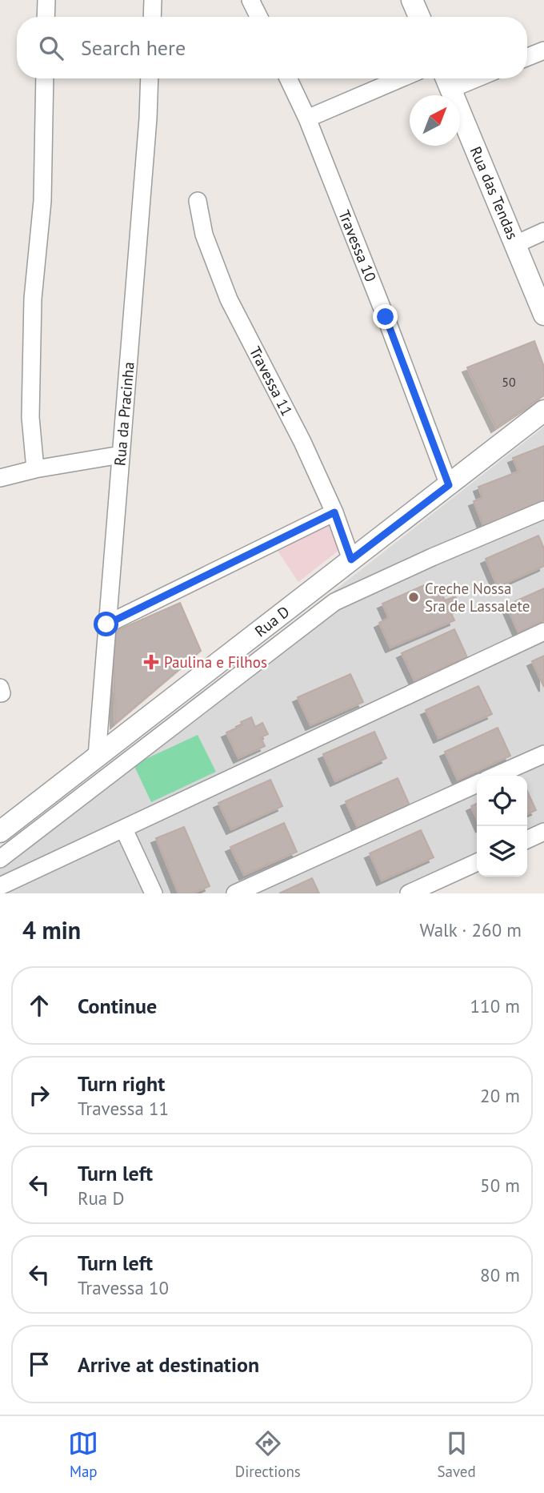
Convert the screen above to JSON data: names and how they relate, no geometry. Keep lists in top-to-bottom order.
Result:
{
  "streets": {
    "street": [
      "Rua das Tendas",
      "Travessa 10",
      "Travessa 11",
      "Rua da Pracinha",
      "Rua D"
    ]
  },
  "crossings": [
    ["Travessa 10", "Rua D"],
    ["Travessa 11", "Rua D"],
    ["Rua da Pracinha", "Rua D"]
  ],
  "places": {
    "other": ["Creche Nossa Sra de Lassalete"],
    "health": ["Paulina e Filhos"]
  },
  "house_numbers": ["50"],
  "north": "top right",
  "page": {
    "search": "Search here",
    "heading": ["4 min", "Walk · 260 m"],
    "list": [
      ["Continue", "110 m"],
      ["Turn right", "Travessa 11", "20 m"],
      ["Turn left", "Rua D", "50 m"],
      ["Turn left", "Travessa 10", "80 m"],
      "Arrive at destination"
    ],
    "nav": ["Map", "Directions", "Saved"]
  }
}
